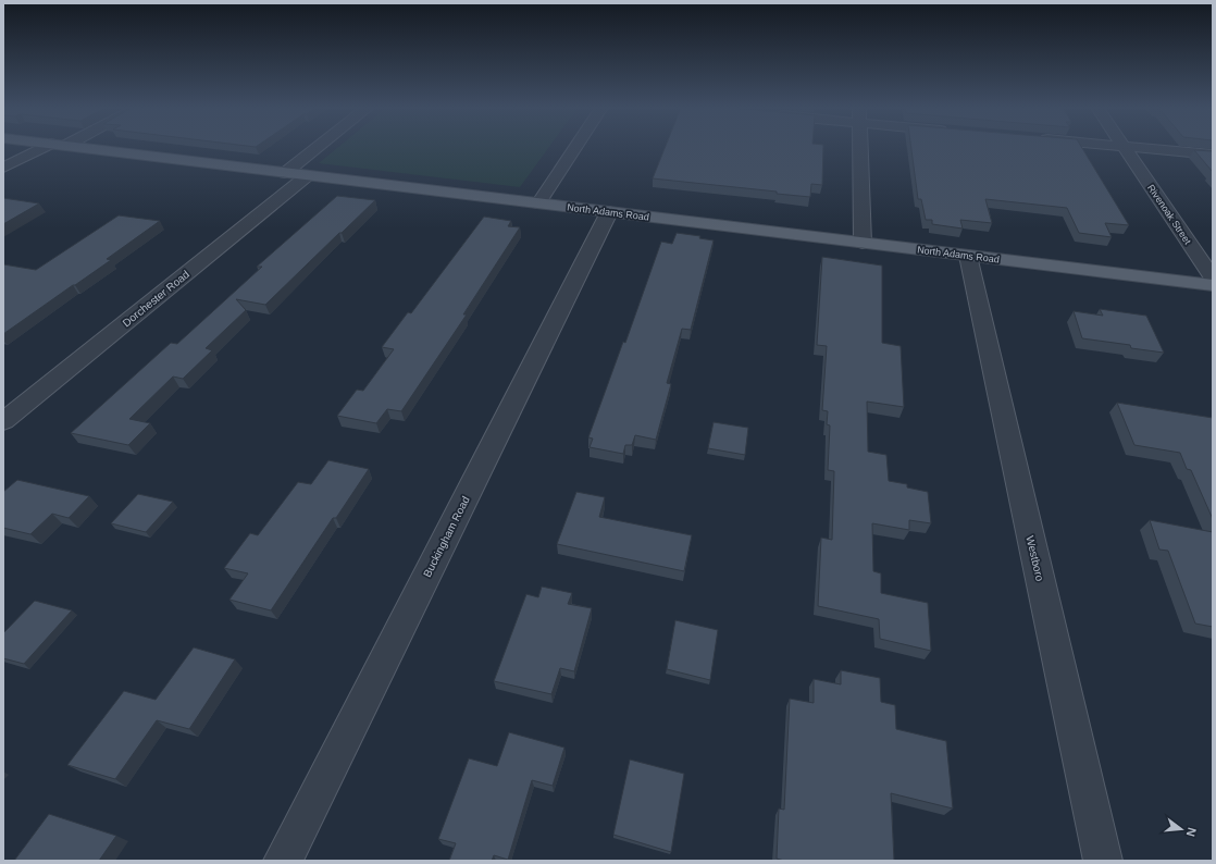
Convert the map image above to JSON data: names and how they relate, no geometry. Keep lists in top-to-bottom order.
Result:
{
  "streets": {
    "main road": ["North Adams Road"],
    "street": [
      "Rivenoak Street",
      "Dorchester Road",
      "Buckingham Road",
      "Westboro"
    ]
  },
  "crossings": [
    ["North Adams Road", "Dorchester Road"],
    ["North Adams Road", "Buckingham Road"],
    ["North Adams Road", "Westboro"]
  ],
  "north": "right"
}
